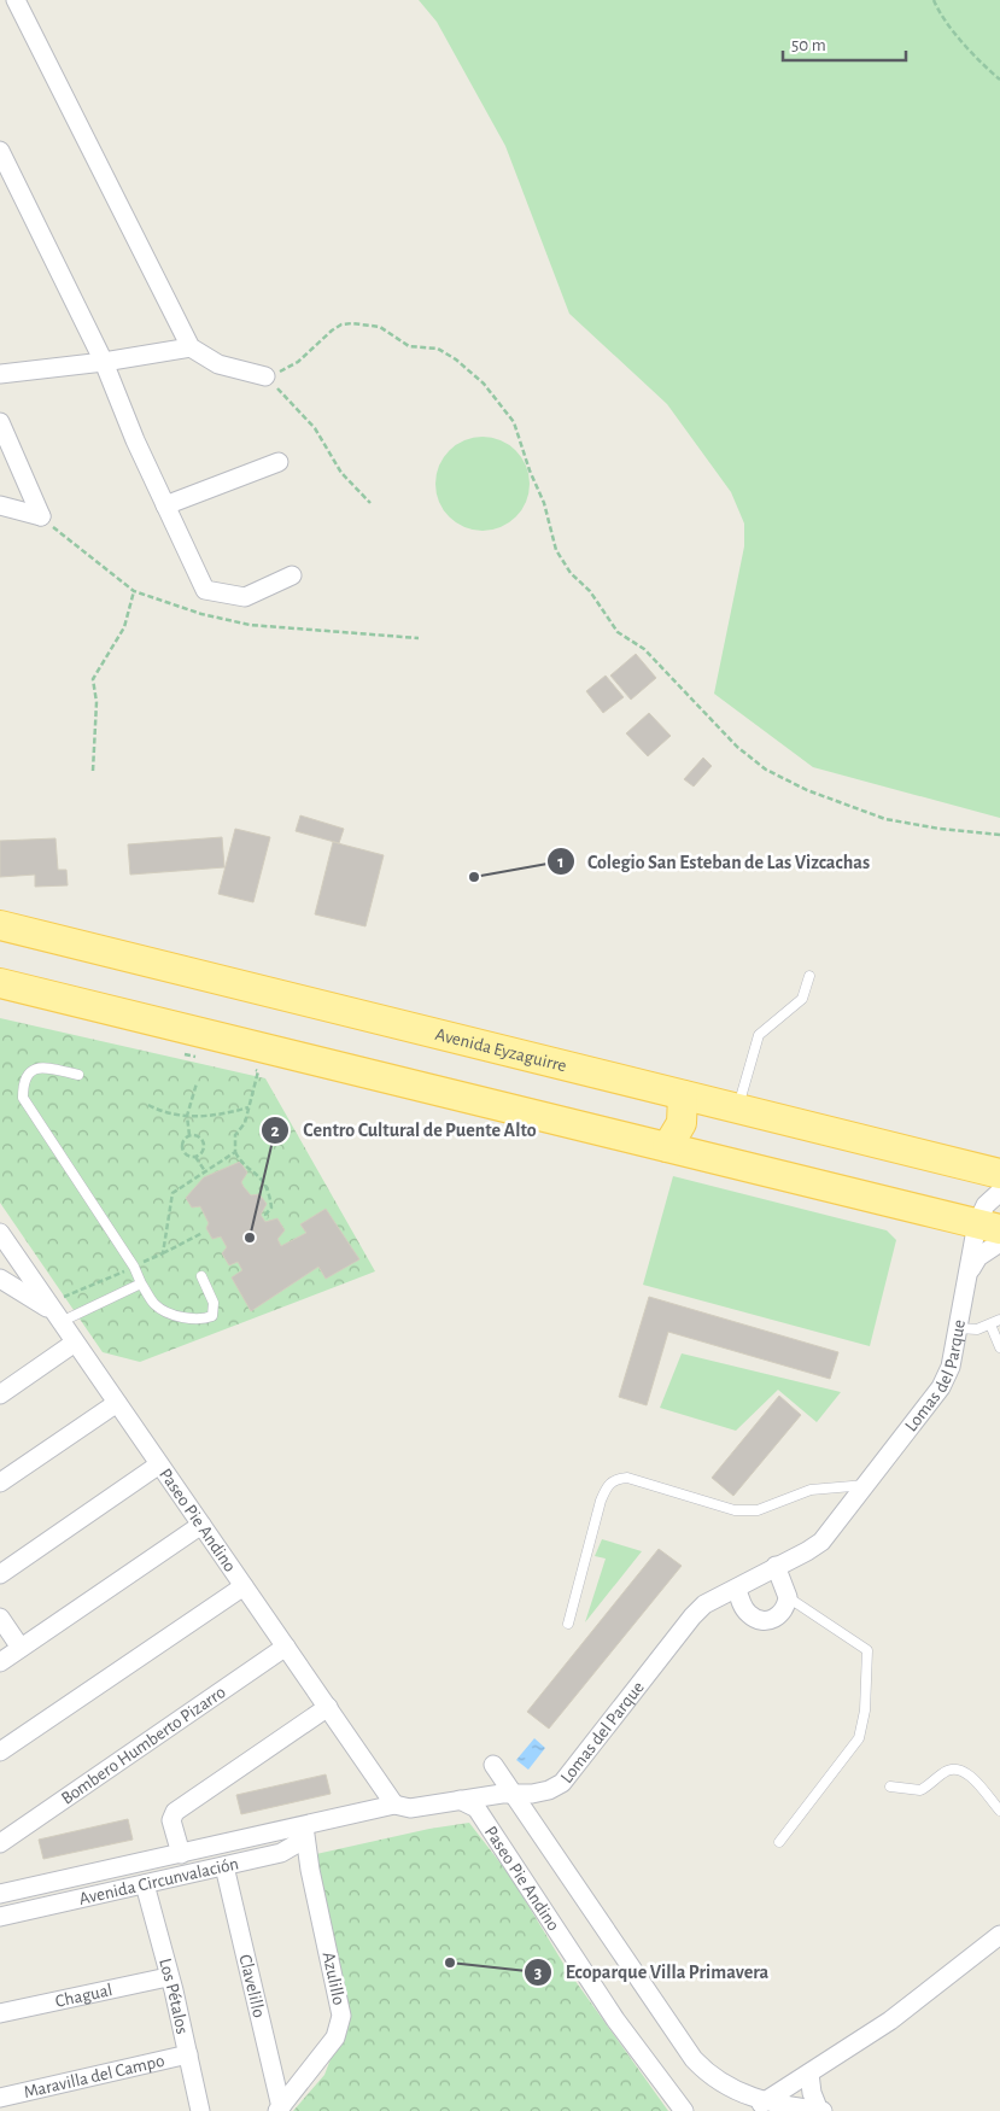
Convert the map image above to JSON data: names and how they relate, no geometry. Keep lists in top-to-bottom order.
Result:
{
  "streets": {
    "main road": ["Avenida Eyzaguirre"],
    "street": [
      "Lomas del Parque",
      "Paseo Pie Andino",
      "Bombero Humberto Pizarro",
      "Avenida Circunvalación",
      "Azulillo",
      "Clavelillo",
      "Chagual",
      "Los Pétalos",
      "Maravilla del Campo"
    ]
  },
  "crossings": [
    ["Lomas del Parque", "Paseo Pie Andino"],
    ["Lomas del Parque", "Avenida Circunvalación"],
    ["Paseo Pie Andino", "Bombero Humberto Pizarro"],
    ["Paseo Pie Andino", "Avenida Circunvalación"],
    ["Avenida Circunvalación", "Azulillo"],
    ["Avenida Circunvalación", "Clavelillo"],
    ["Avenida Circunvalación", "Los Pétalos"],
    ["Azulillo", "Clavelillo"],
    ["Chagual", "Los Pétalos"],
    ["Los Pétalos", "Maravilla del Campo"]
  ],
  "places": ["Colegio San Esteban de Las Vizcachas", "Centro Cultural de Puente Alto", "Ecoparque Villa Primavera"],
  "scale_bar": "50 m"
}
